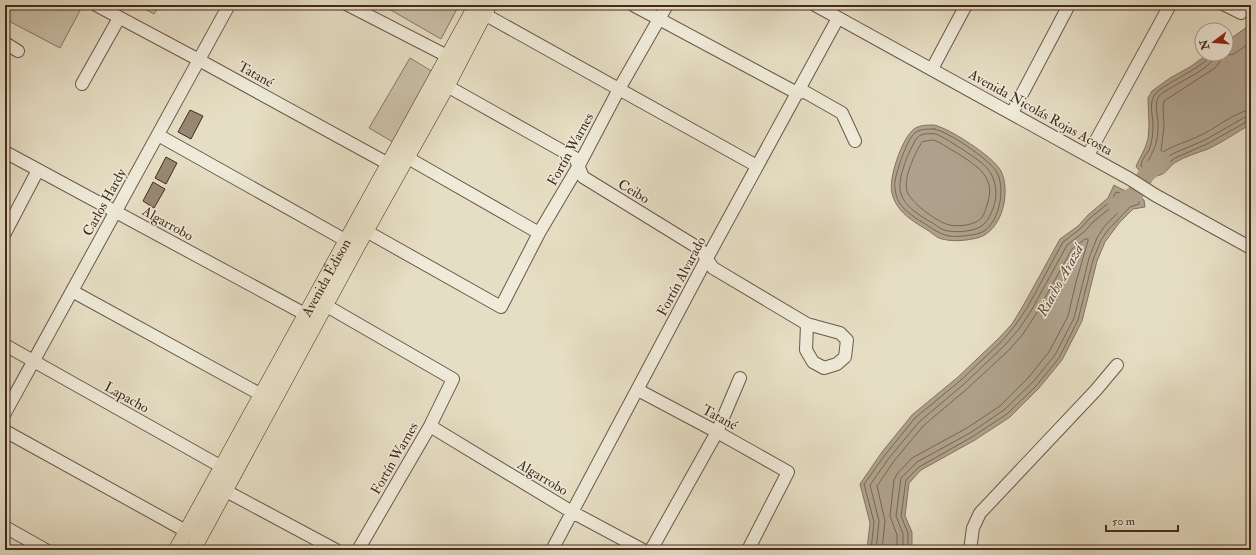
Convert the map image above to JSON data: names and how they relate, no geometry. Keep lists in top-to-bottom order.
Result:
{
  "streets": {
    "main road": ["Avenida Édison"],
    "street": [
      "Tatané",
      "Avenida Nicolás Rojas Acosta",
      "Fortín Warnes",
      "Ceibo",
      "Carlos Hardy",
      "Algarrobo",
      "Fortín Alvarado",
      "Lapacho"
    ]
  },
  "crossings": [
    ["Tatané", "Fortín Warnes"],
    ["Tatané", "Carlos Hardy"],
    ["Tatané", "Fortín Alvarado"],
    ["Tatané", "Avenida Édison"],
    ["Avenida Nicolás Rojas Acosta", "Fortín Alvarado"],
    ["Fortín Warnes", "Ceibo"],
    ["Fortín Warnes", "Algarrobo"],
    ["Fortín Warnes", "Avenida Édison"],
    ["Ceibo", "Fortín Alvarado"],
    ["Ceibo", "Avenida Édison"],
    ["Carlos Hardy", "Algarrobo"],
    ["Carlos Hardy", "Lapacho"],
    ["Algarrobo", "Fortín Alvarado"],
    ["Algarrobo", "Avenida Édison"],
    ["Avenida Édison", "Lapacho"]
  ],
  "water": ["Riacho Arazá"],
  "scale_bar": "50 m",
  "north": "left"
}
